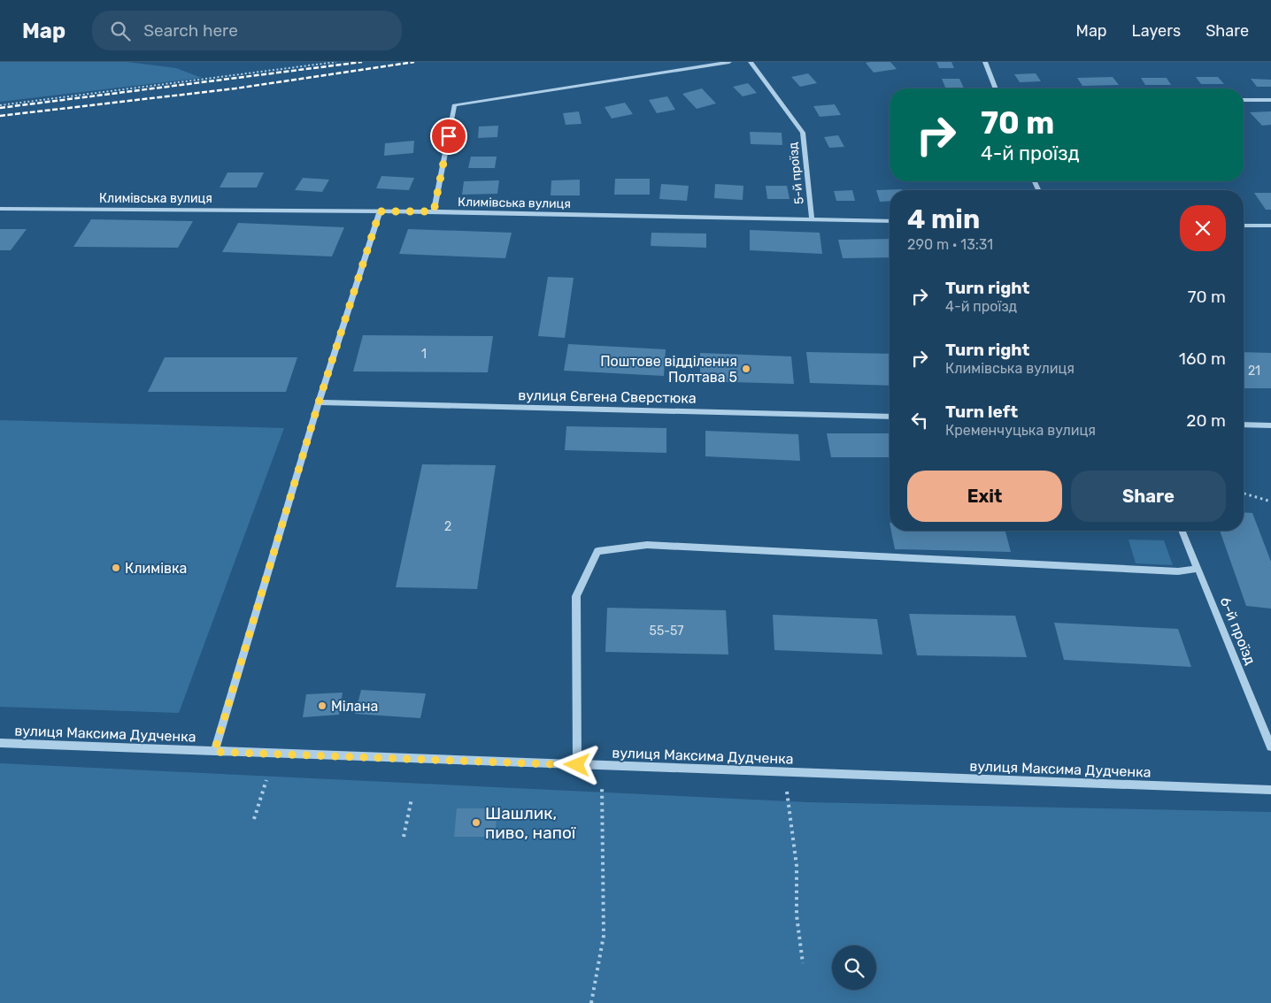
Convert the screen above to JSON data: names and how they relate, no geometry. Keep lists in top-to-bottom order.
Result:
{
  "streets": {
    "street": [
      "5-й проїзд",
      "Климівська вулиця",
      "вулиця Євгена Сверстюка",
      "6-й проїзд",
      "вулиця Максима Дудченка"
    ]
  },
  "crossings": [
    ["5-й проїзд", "Климівська вулиця"]
  ],
  "places": [
    "Поштове відділення Полтава 5",
    "Климівка",
    "Мілана",
    "Шашлик, пиво, напої"
  ],
  "house_numbers": [
    "1",
    "21",
    "2",
    "55-57"
  ],
  "page": {
    "header": "Map",
    "search": "Search here",
    "nav": ["Map", "Layers", "Share"],
    "turn": ["70 m", "4-й проїзд"],
    "heading": ["4 min", "290 m · 13:31"],
    "list": [
      {
        "name": "Turn right",
        "note": "4-й проїзд",
        "value": "70 m"
      },
      {
        "name": "Turn right",
        "note": "Климівська вулиця",
        "value": "160 m"
      },
      {
        "name": "Turn left",
        "note": "Кременчуцька вулиця",
        "value": "20 m"
      }
    ],
    "buttons": ["Exit", "Share"]
  }
}
